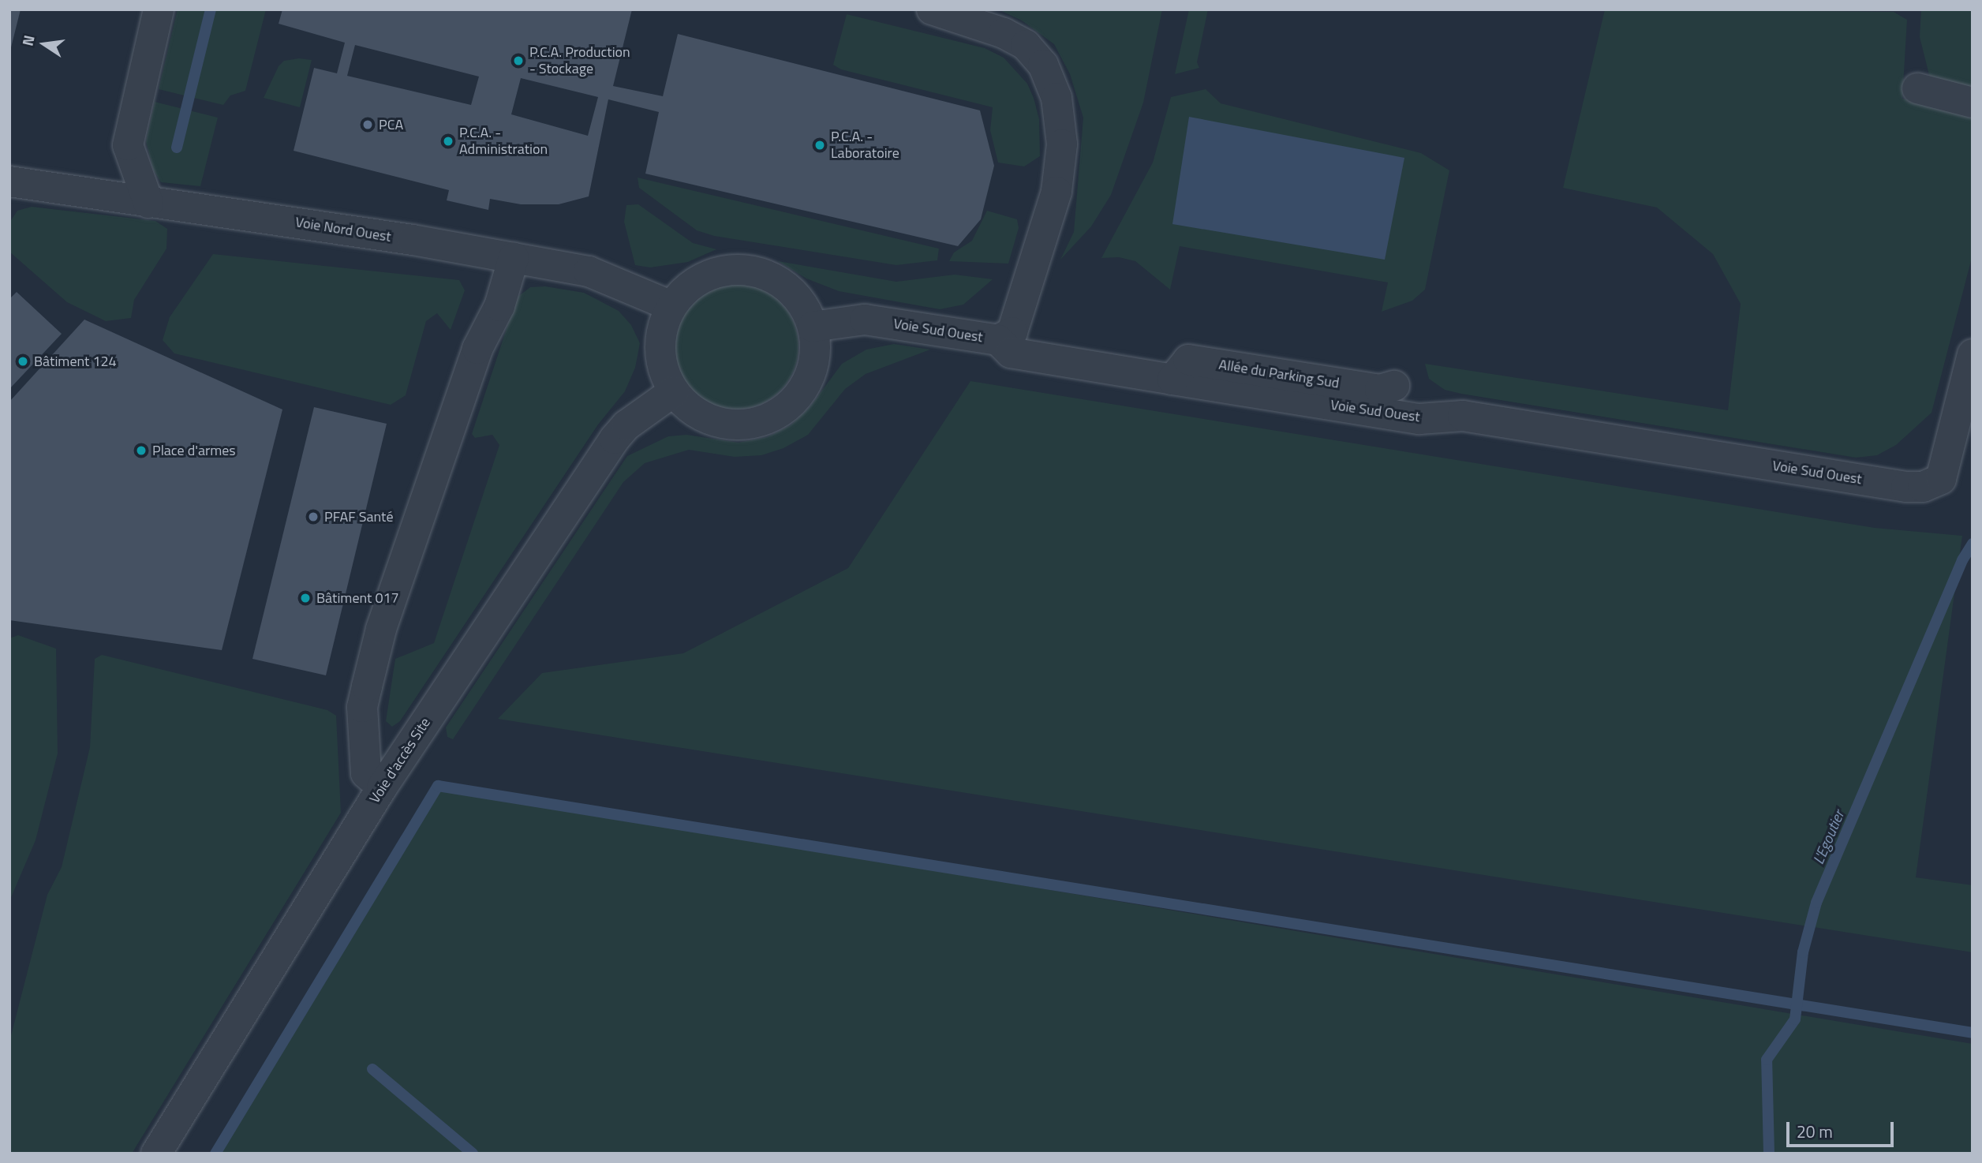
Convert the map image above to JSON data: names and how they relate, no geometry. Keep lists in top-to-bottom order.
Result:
{
  "streets": {
    "street": [
      "Voie Nord Ouest",
      "Voie Sud Ouest",
      "Allée du Parking Sud",
      "Voie d'accès Site"
    ]
  },
  "crossings": [
    ["Voie Nord Ouest", "Voie Sud Ouest"],
    ["Voie Nord Ouest", "Voie d'accès Site"],
    ["Voie Sud Ouest", "Allée du Parking Sud"],
    ["Voie Sud Ouest", "Voie d'accès Site"]
  ],
  "water": ["L'Egoutier"],
  "places": [
    "P.C.A. Production - Stockage",
    "PCA",
    "P.C.A. - Administration",
    "P.C.A. - Laboratoire",
    "Bâtiment 124",
    "Place d'armes",
    "PFAF Santé",
    "Bâtiment 017"
  ],
  "scale_bar": "20 m",
  "north": "left"
}
